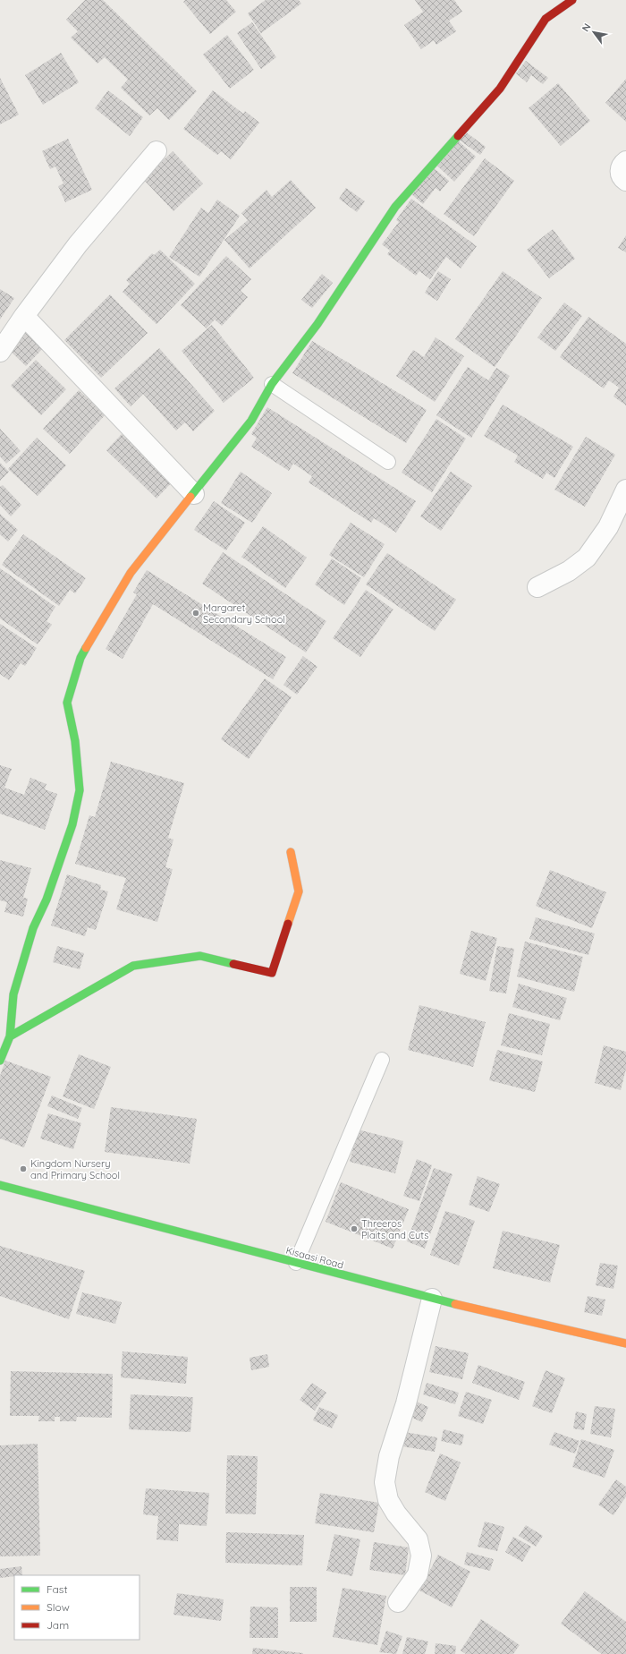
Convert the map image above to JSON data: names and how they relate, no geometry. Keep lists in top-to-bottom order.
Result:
{
  "streets": {
    "street": ["Kisaasi Road"]
  },
  "places": ["Margaret Secondary School", "Kingdom Nursery and Primary School", "Threeros Plaits and Cuts"],
  "legend": ["Fast", "Slow", "Jam"],
  "north": "top left"
}
